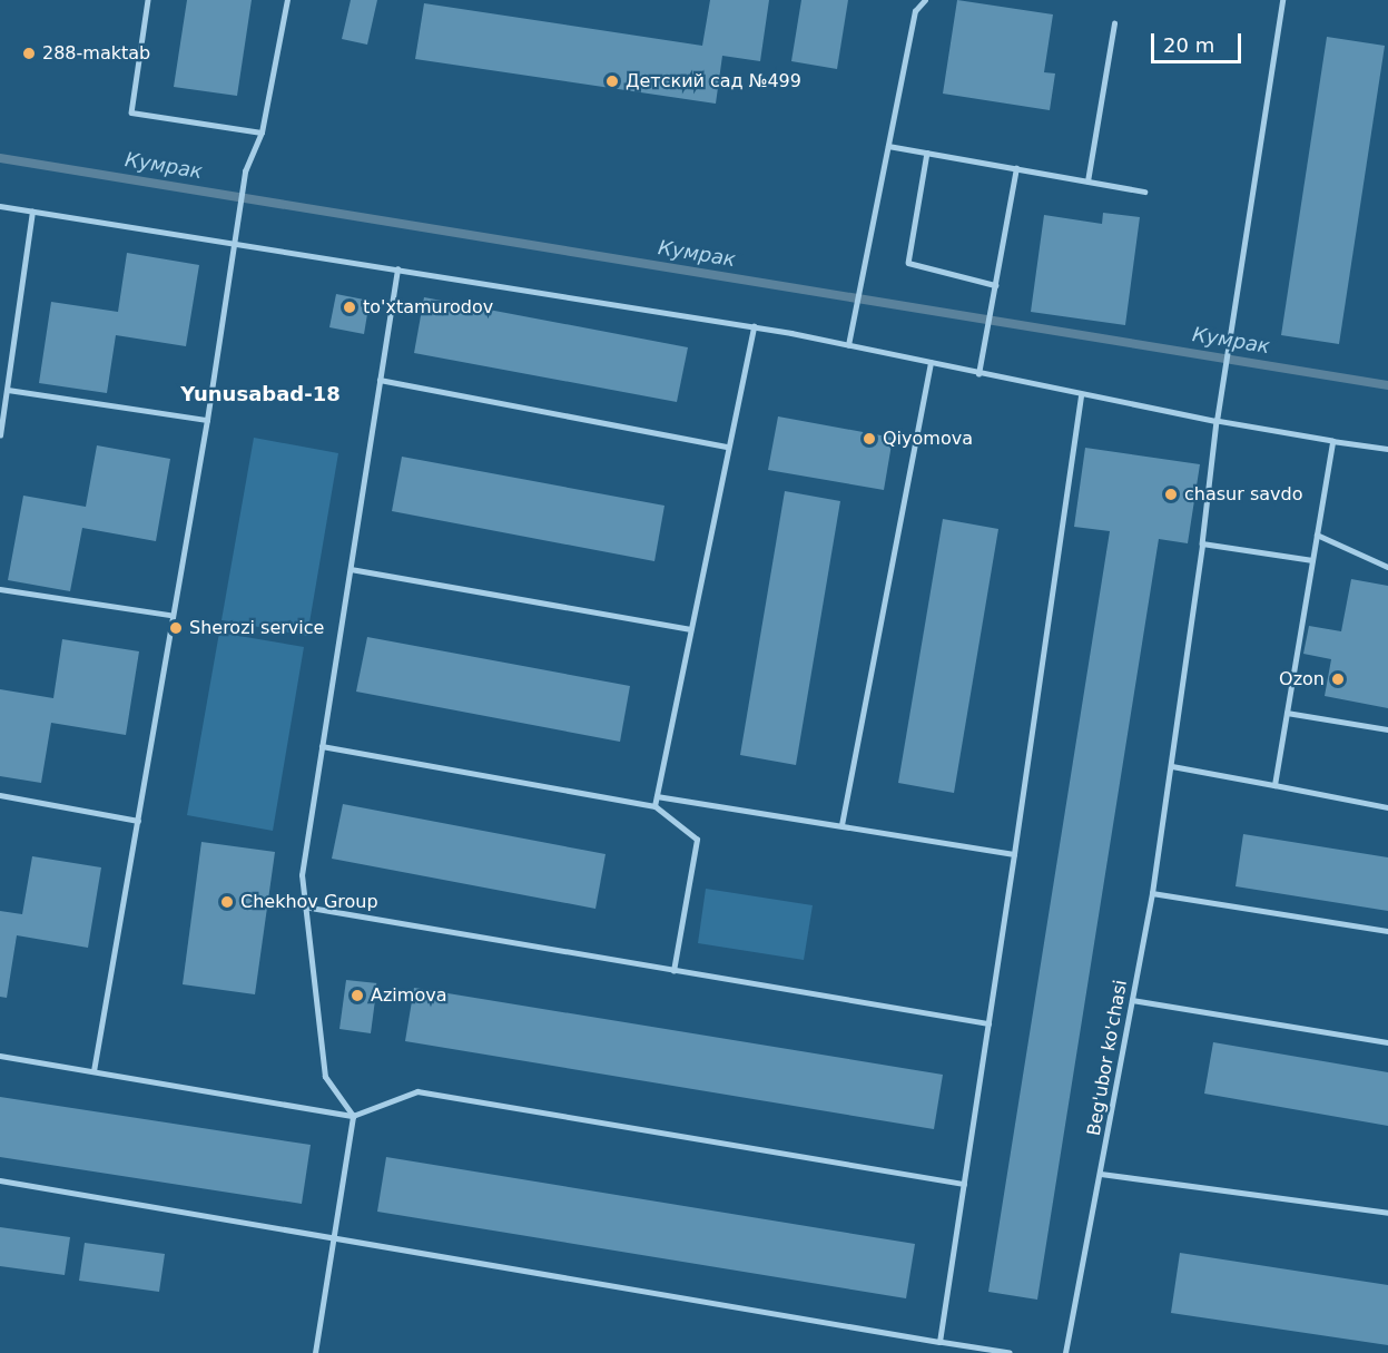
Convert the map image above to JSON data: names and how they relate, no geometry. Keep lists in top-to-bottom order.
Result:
{
  "streets": {
    "lane": ["Beg'ubor ko'chasi"]
  },
  "districts": ["Yunusabad-18"],
  "water": ["Кумрак"],
  "places": [
    "288-maktab",
    "Детский сад №499",
    "to'xtamurodov",
    "Qiyomova",
    "chasur savdo",
    "Sherozi service",
    "Ozon",
    "Chekhov Group",
    "Azimova"
  ],
  "scale_bar": "20 m"
}
